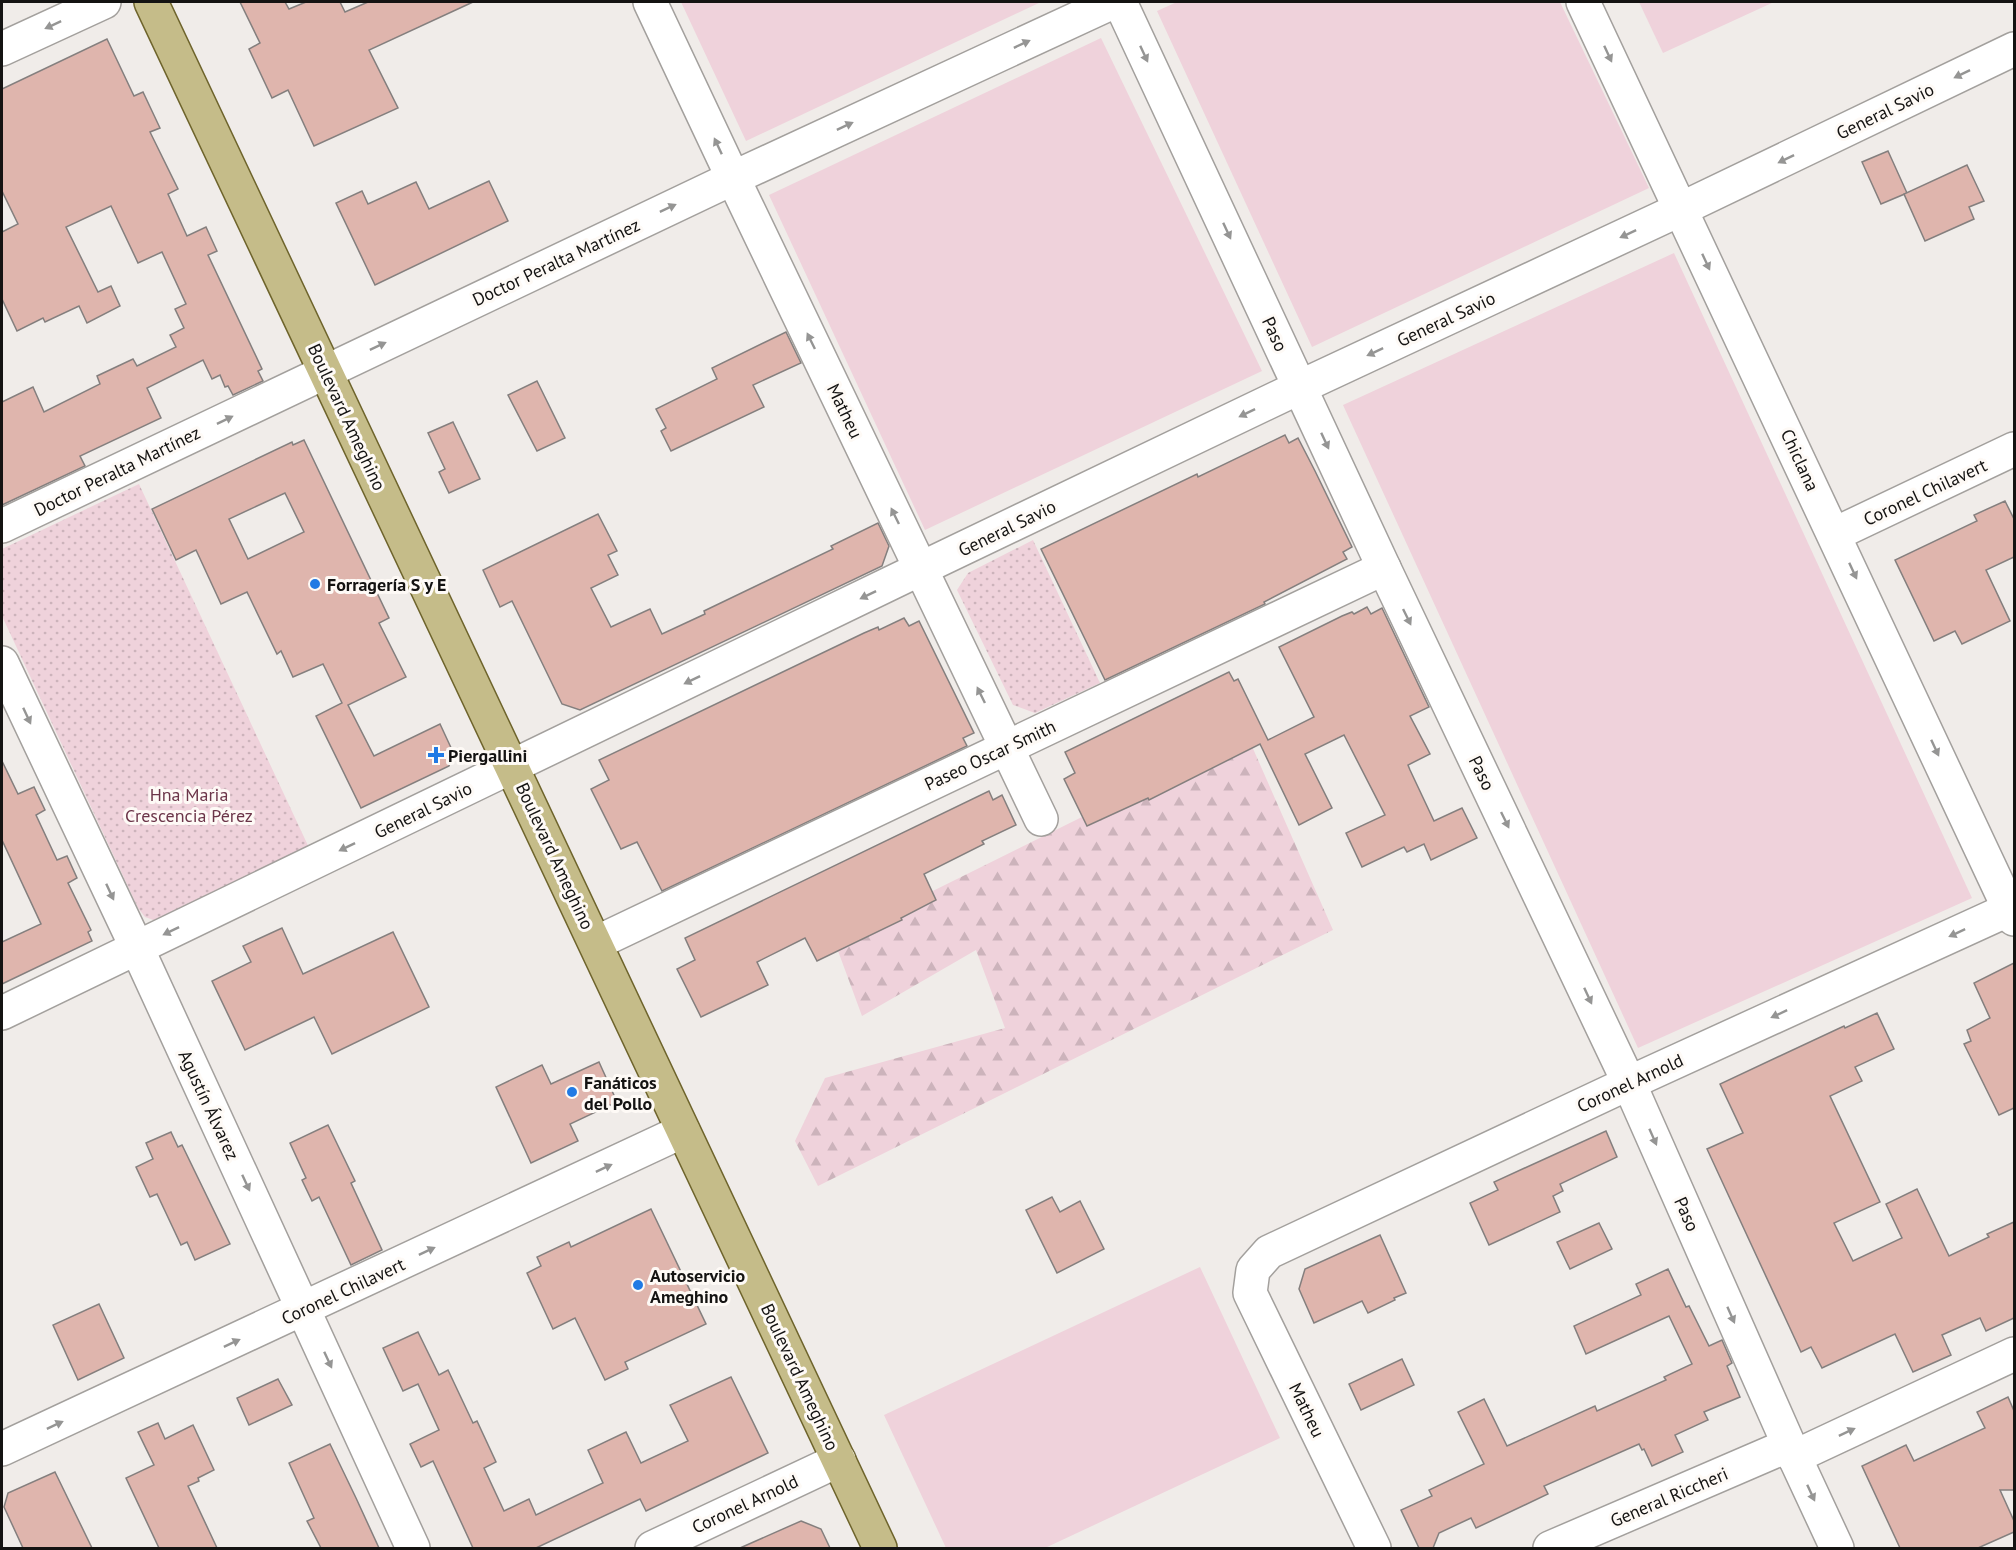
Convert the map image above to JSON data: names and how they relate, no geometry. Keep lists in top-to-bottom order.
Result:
{
  "streets": {
    "main road": ["Boulevard Ameghino"],
    "street": [
      "General Savio",
      "Doctor Peralta Martínez",
      "Paso",
      "Matheu",
      "Chiclana",
      "Coronel Chilavert",
      "Paseo Oscar Smith",
      "Coronel Arnold",
      "Agustín Álvarez",
      "General Riccheri"
    ]
  },
  "crossings": [
    ["General Savio", "Paso"],
    ["General Savio", "Matheu"],
    ["General Savio", "Boulevard Ameghino"],
    ["General Savio", "Chiclana"],
    ["General Savio", "Agustín Álvarez"],
    ["Doctor Peralta Martínez", "Matheu"],
    ["Doctor Peralta Martínez", "Boulevard Ameghino"],
    ["Paso", "Paseo Oscar Smith"],
    ["Paso", "Coronel Arnold"],
    ["Paso", "General Riccheri"],
    ["Matheu", "Paseo Oscar Smith"],
    ["Matheu", "Coronel Arnold"],
    ["Boulevard Ameghino", "Coronel Chilavert"],
    ["Boulevard Ameghino", "Paseo Oscar Smith"],
    ["Boulevard Ameghino", "Coronel Arnold"],
    ["Chiclana", "Coronel Chilavert"],
    ["Chiclana", "Coronel Arnold"],
    ["Coronel Chilavert", "Agustín Álvarez"]
  ],
  "one_way": [
    "General Savio",
    "Doctor Peralta Martínez",
    "Paso",
    "Matheu",
    "Chiclana",
    "Coronel Chilavert",
    "Coronel Arnold",
    "Agustín Álvarez",
    "General Riccheri"
  ],
  "parks": ["Hna Maria Crescencia Pérez"],
  "places": {
    "other": ["Forragería S y E", "Fanáticos del Pollo", "Autoservicio Ameghino"],
    "health": ["Piergallini"]
  }
}
